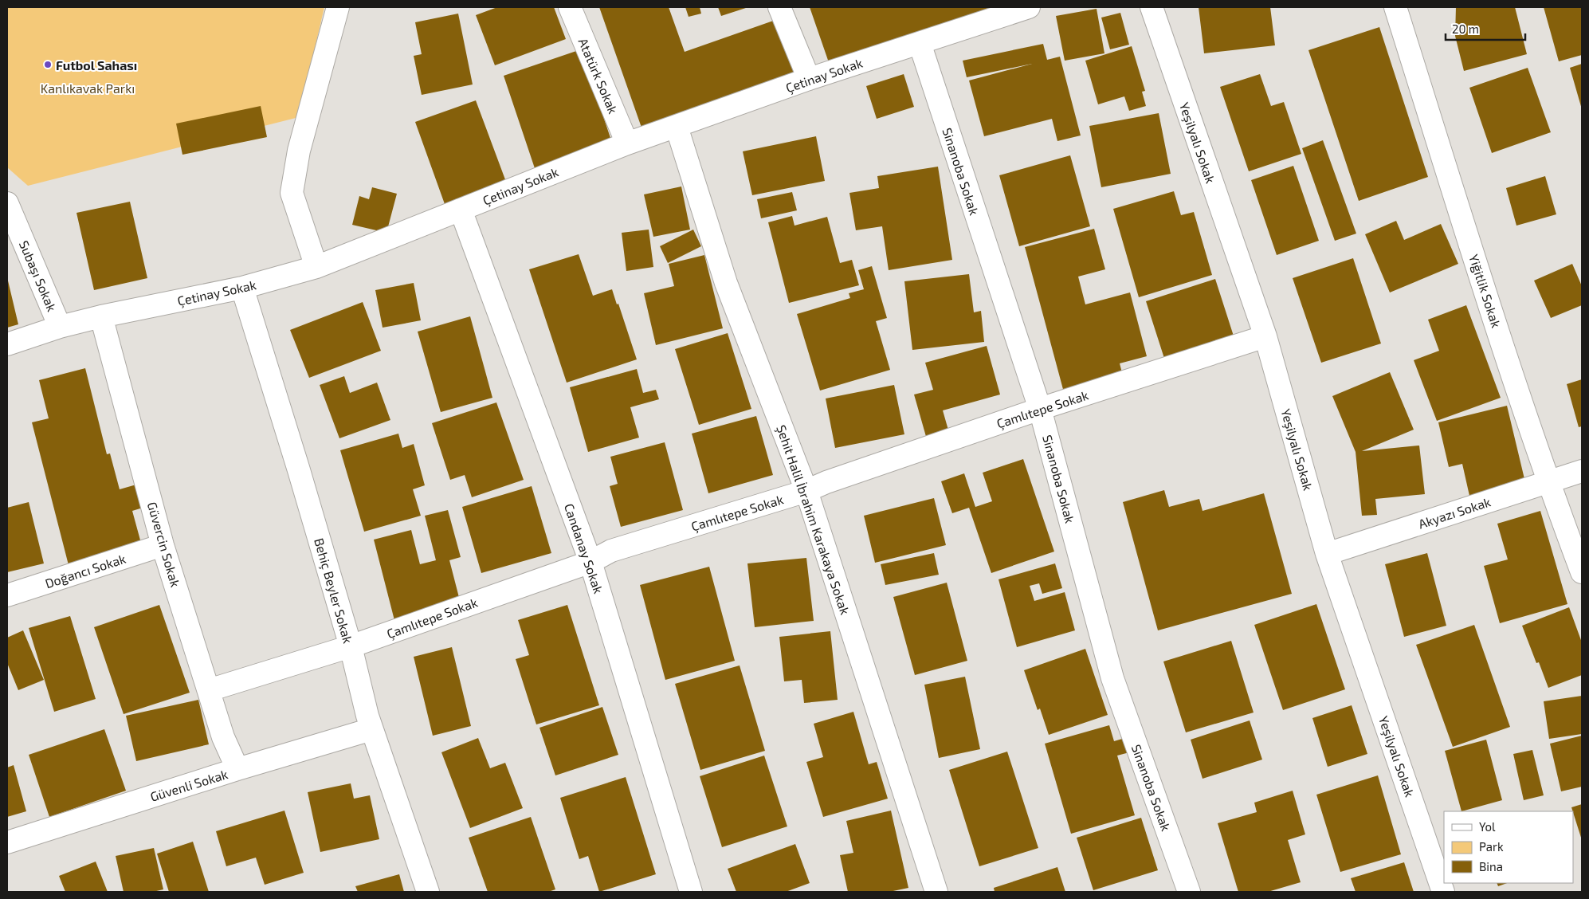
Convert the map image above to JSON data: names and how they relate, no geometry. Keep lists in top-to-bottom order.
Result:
{
  "streets": {
    "street": [
      "Çetinay Sokak",
      "Atatürk Sokak",
      "Yeşilyalı Sokak",
      "Sinanoba Sokak",
      "Subaşı Sokak",
      "Yiğitlik Sokak",
      "Çamlıtepe Sokak",
      "Akyazı Sokak",
      "Şehit Halil İbrahim Karakaya Sokak",
      "Güvercin Sokak",
      "Candanay Sokak",
      "Doğancı Sokak",
      "Behiç Beyler Sokak",
      "Güvenli Sokak"
    ]
  },
  "crossings": [
    ["Çetinay Sokak", "Atatürk Sokak"],
    ["Çetinay Sokak", "Sinanoba Sokak"],
    ["Çetinay Sokak", "Subaşı Sokak"],
    ["Çetinay Sokak", "Şehit Halil İbrahim Karakaya Sokak"],
    ["Çetinay Sokak", "Güvercin Sokak"],
    ["Çetinay Sokak", "Candanay Sokak"],
    ["Çetinay Sokak", "Behiç Beyler Sokak"],
    ["Yeşilyalı Sokak", "Çamlıtepe Sokak"],
    ["Yeşilyalı Sokak", "Akyazı Sokak"],
    ["Sinanoba Sokak", "Çamlıtepe Sokak"],
    ["Yiğitlik Sokak", "Akyazı Sokak"],
    ["Çamlıtepe Sokak", "Şehit Halil İbrahim Karakaya Sokak"],
    ["Çamlıtepe Sokak", "Güvercin Sokak"],
    ["Çamlıtepe Sokak", "Candanay Sokak"],
    ["Çamlıtepe Sokak", "Behiç Beyler Sokak"],
    ["Güvercin Sokak", "Doğancı Sokak"],
    ["Güvercin Sokak", "Güvenli Sokak"],
    ["Behiç Beyler Sokak", "Güvenli Sokak"]
  ],
  "parks": ["Kanlıkavak Parkı"],
  "places": ["Futbol Sahası"],
  "legend": ["Yol", "Park", "Bina"],
  "scale_bar": "20 m"
}
